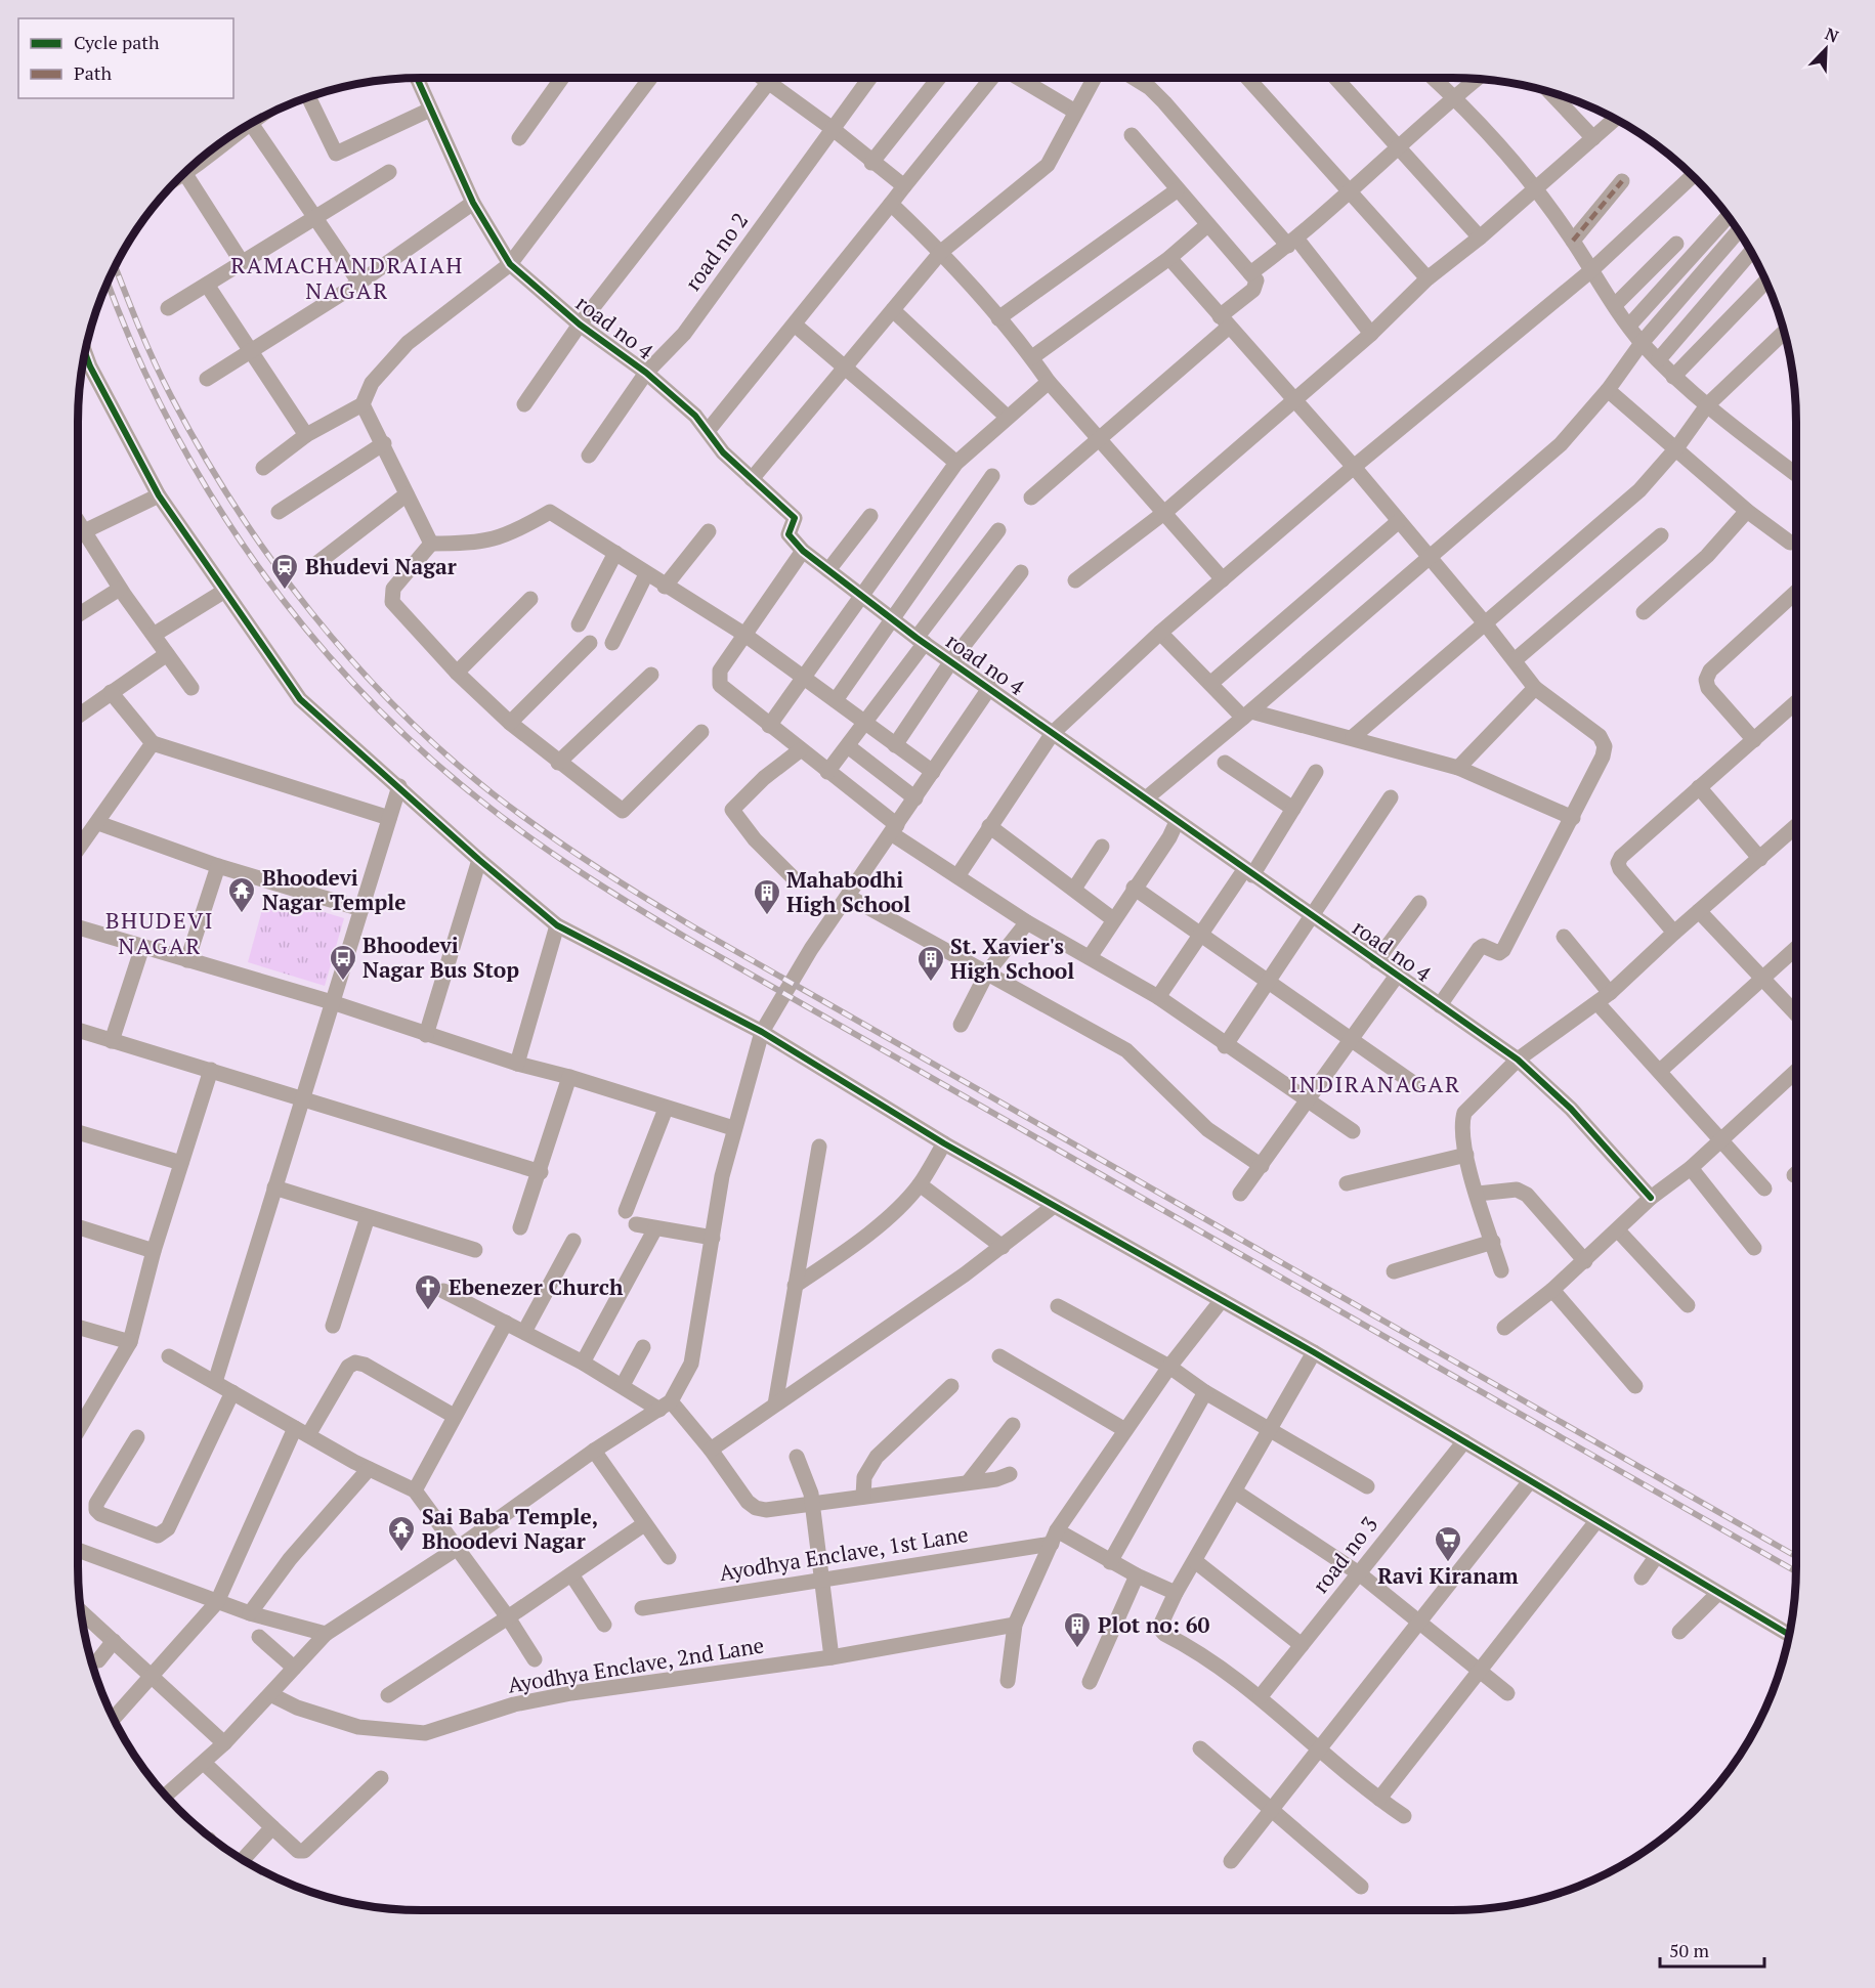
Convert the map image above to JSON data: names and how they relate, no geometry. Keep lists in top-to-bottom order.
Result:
{
  "streets": {
    "street": [
      "road no 2",
      "road no 4",
      "Ayodhya Enclave, 1st Lane",
      "road no 3",
      "Ayodhya Enclave, 2nd Lane"
    ]
  },
  "crossings": [
    ["road no 2", "road no 4"]
  ],
  "districts": ["RAMACHANDRAIAH NAGAR", "BHUDEVI NAGAR", "INDIRANAGAR"],
  "places": {
    "station": ["Bhudevi Nagar"],
    "temple": ["Bhoodevi Nagar Temple", "Sai Baba Temple, Bhoodevi Nagar"],
    "building": ["Mahabodhi High School", "St. Xavier's High School", "Plot no: 60"],
    "bus stop": ["Bhoodevi Nagar Bus Stop"],
    "church": ["Ebenezer Church"],
    "supermarket": ["Ravi Kiranam"]
  },
  "legend": ["Cycle path", "Path"],
  "scale_bar": "50 m",
  "north": "top right"
}
